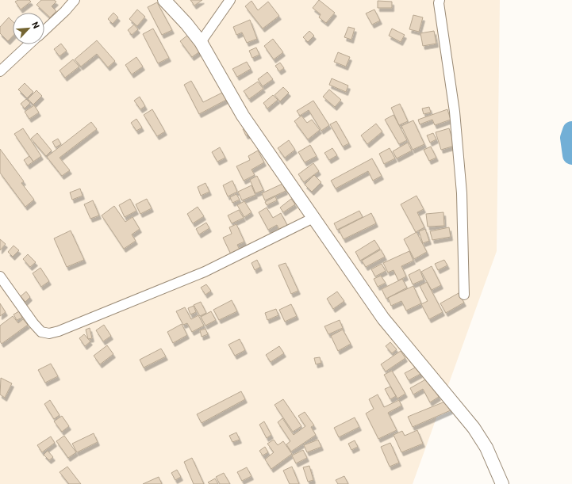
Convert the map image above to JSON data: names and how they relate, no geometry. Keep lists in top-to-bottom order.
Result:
{
  "north": "top right"
}
